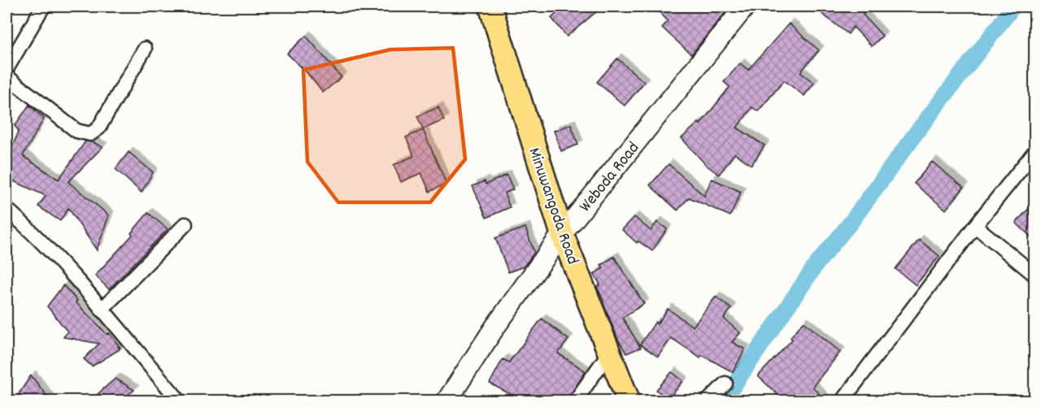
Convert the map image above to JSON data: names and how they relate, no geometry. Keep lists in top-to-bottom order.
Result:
{
  "streets": {
    "main road": ["Minuwangoda Road"],
    "street": ["Weboda Road"]
  },
  "crossings": [
    ["Weboda Road", "Minuwangoda Road"]
  ]
}
